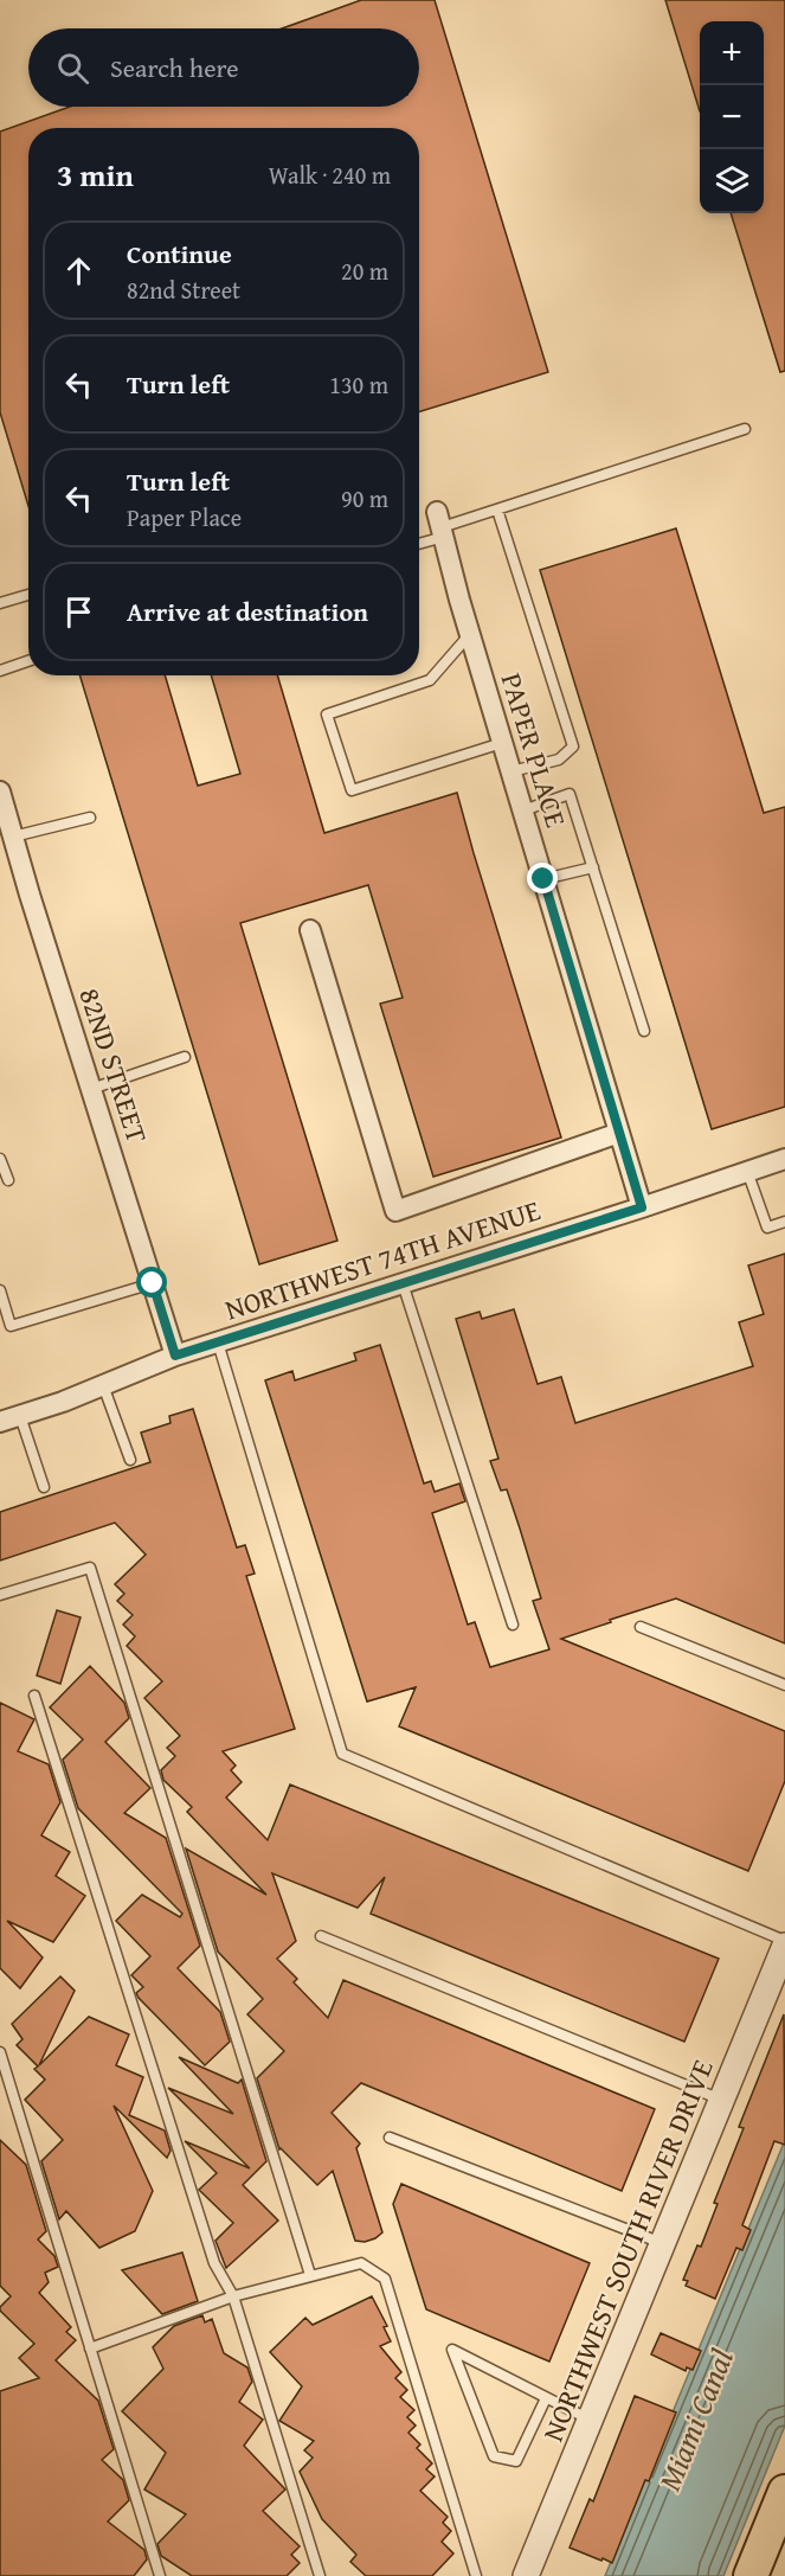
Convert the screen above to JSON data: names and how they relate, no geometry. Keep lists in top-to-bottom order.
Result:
{
  "streets": {
    "street": [
      "PAPER PLACE",
      "82ND STREET",
      "NORTHWEST 74TH AVENUE",
      "NORTHWEST SOUTH RIVER DRIVE"
    ]
  },
  "crossings": [
    ["PAPER PLACE", "NORTHWEST 74TH AVENUE"],
    ["82ND STREET", "NORTHWEST 74TH AVENUE"]
  ],
  "water": ["Miami Canal"],
  "page": {
    "map_buttons": ["+", "−"],
    "search": "Search here",
    "heading": ["3 min", "Walk · 240 m"],
    "list": [
      ["Continue", "82nd Street", "20 m"],
      ["Turn left", "130 m"],
      ["Turn left", "Paper Place", "90 m"],
      "Arrive at destination"
    ]
  }
}
